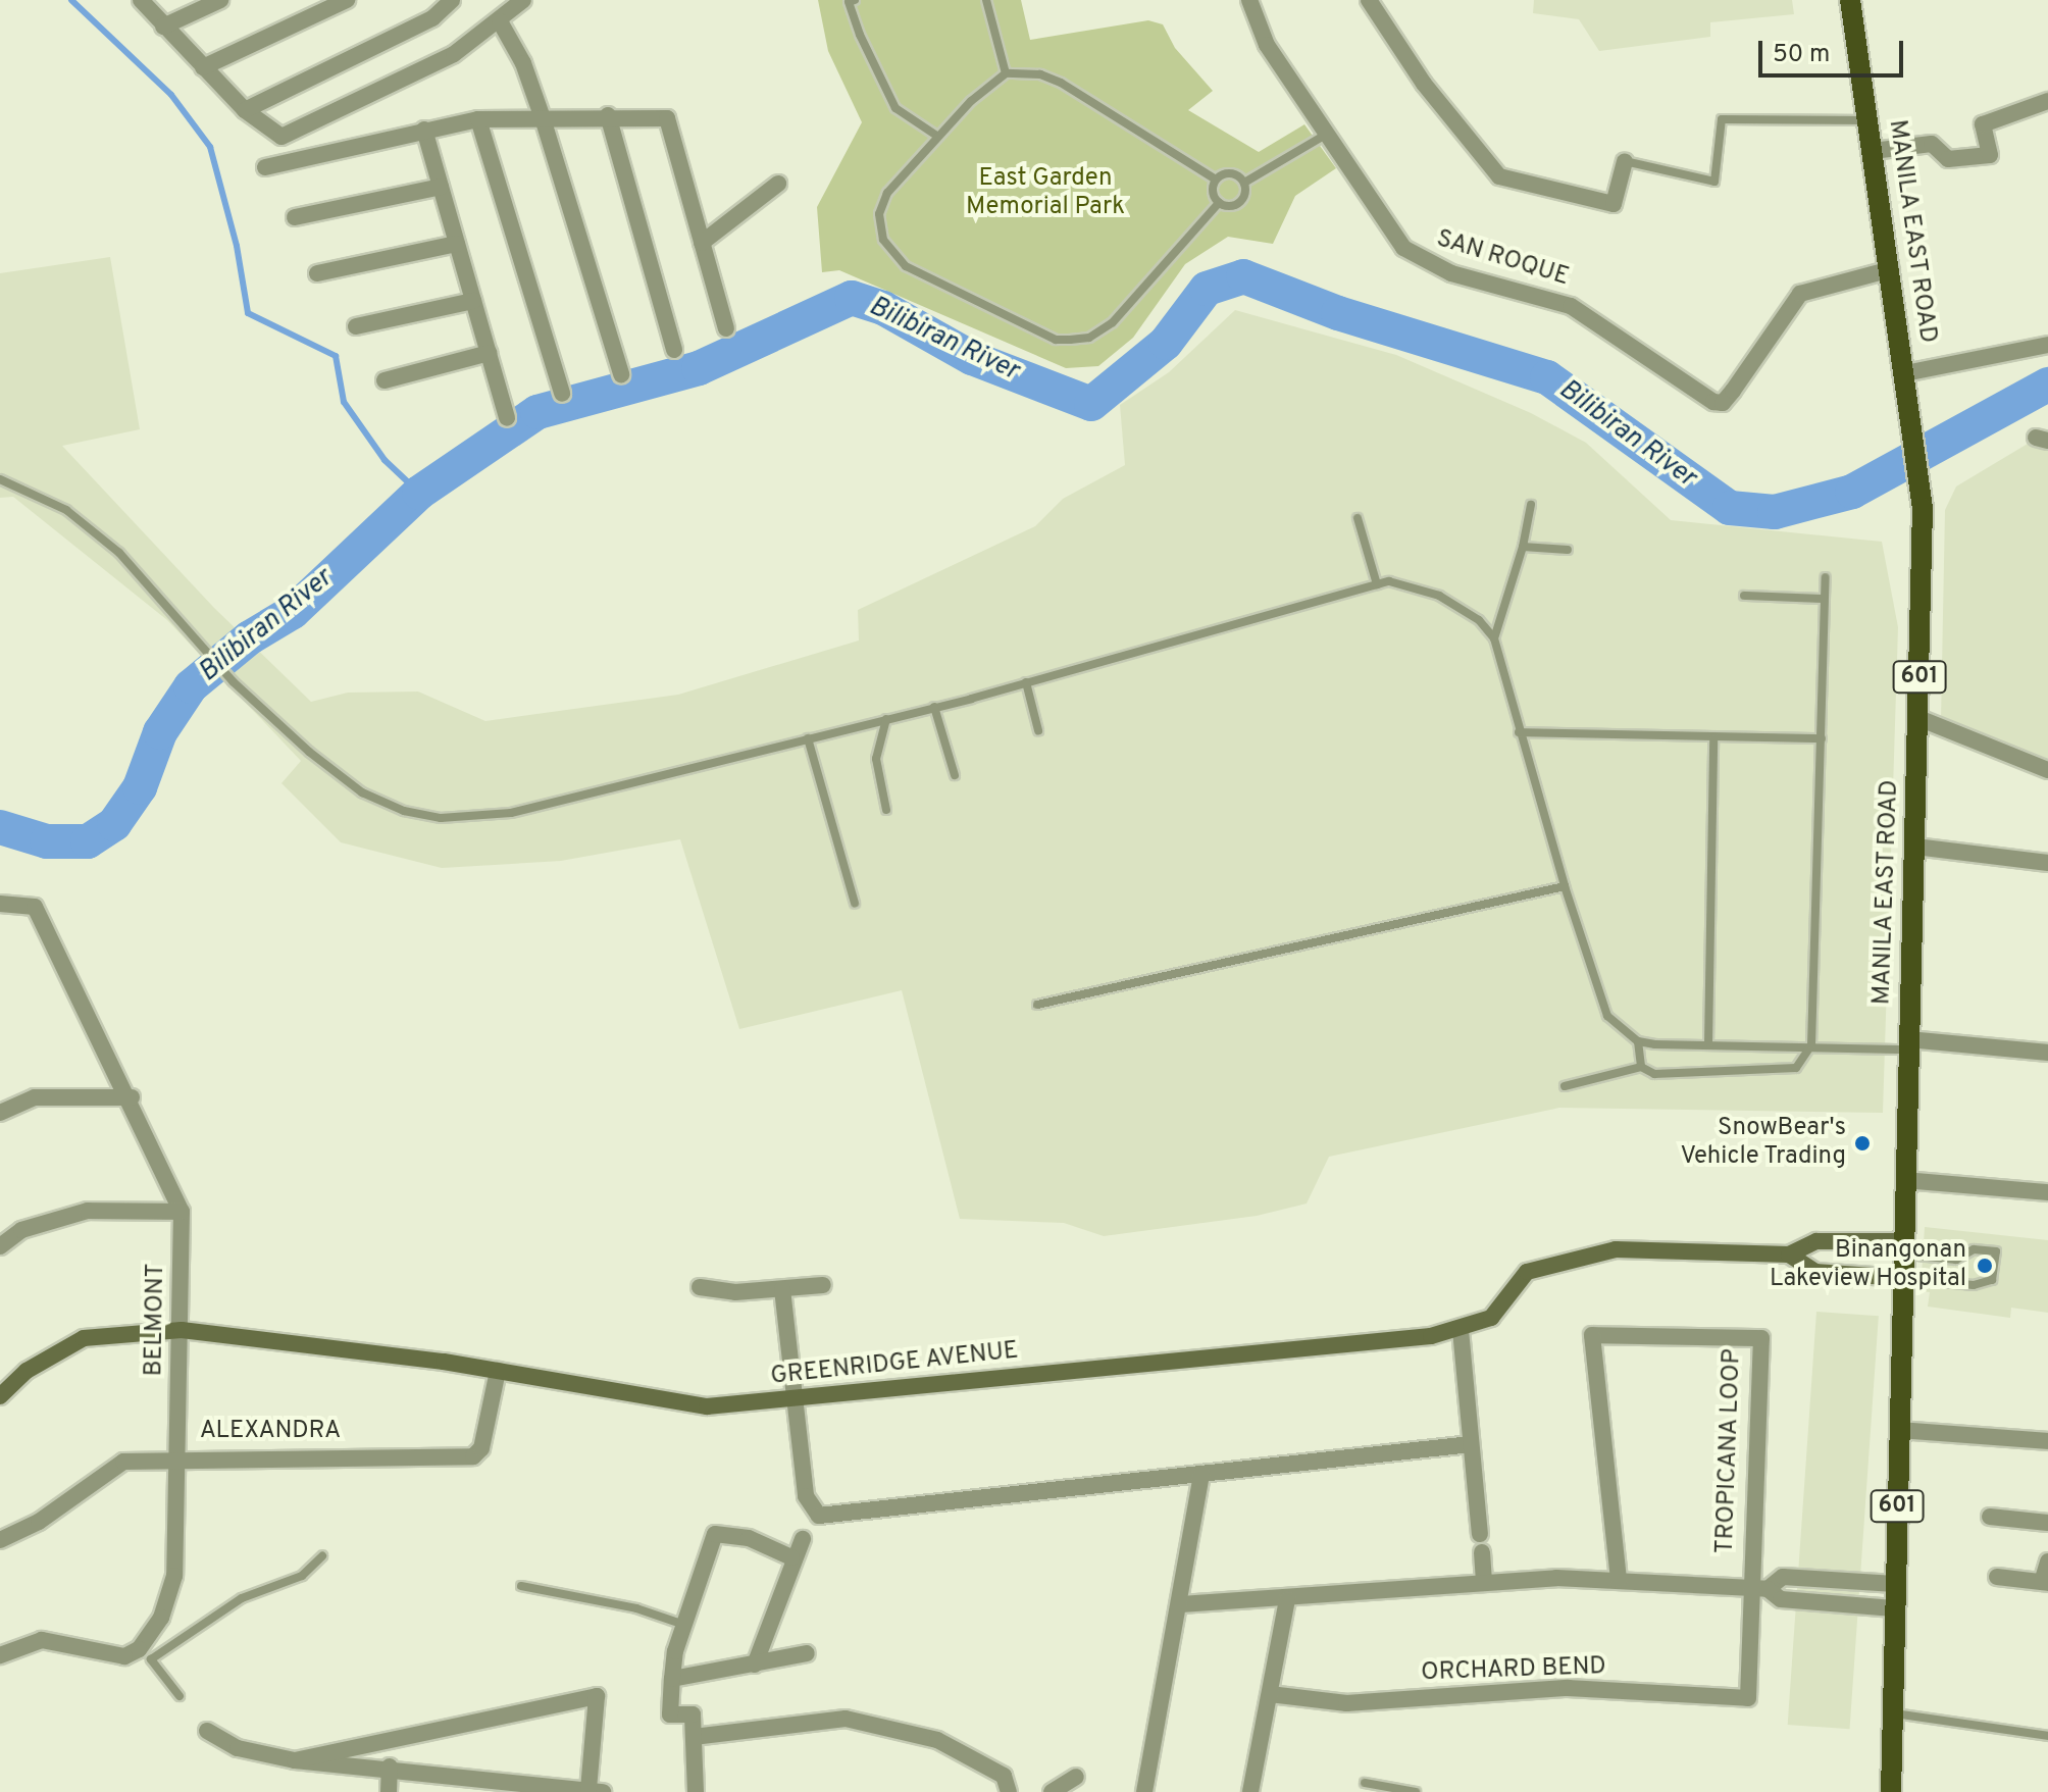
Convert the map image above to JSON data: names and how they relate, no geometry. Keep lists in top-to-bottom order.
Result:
{
  "streets": {
    "main road": ["MANILA EAST ROAD", "601"],
    "street": [
      "SAN ROQUE",
      "BELMONT",
      "GREENRIDGE AVENUE",
      "ALEXANDRA",
      "TROPICANA LOOP",
      "ORCHARD BEND"
    ]
  },
  "crossings": [
    ["MANILA EAST ROAD", "SAN ROQUE"],
    ["MANILA EAST ROAD", "GREENRIDGE AVENUE"],
    ["BELMONT", "GREENRIDGE AVENUE"],
    ["BELMONT", "ALEXANDRA"],
    ["GREENRIDGE AVENUE", "ALEXANDRA"],
    ["TROPICANA LOOP", "ORCHARD BEND"]
  ],
  "water": ["Bilibiran River"],
  "parks": ["East Garden Memorial Park"],
  "places": ["SnowBear's Vehicle Trading", "Binangonan Lakeview Hospital"],
  "scale_bar": "50 m"
}
